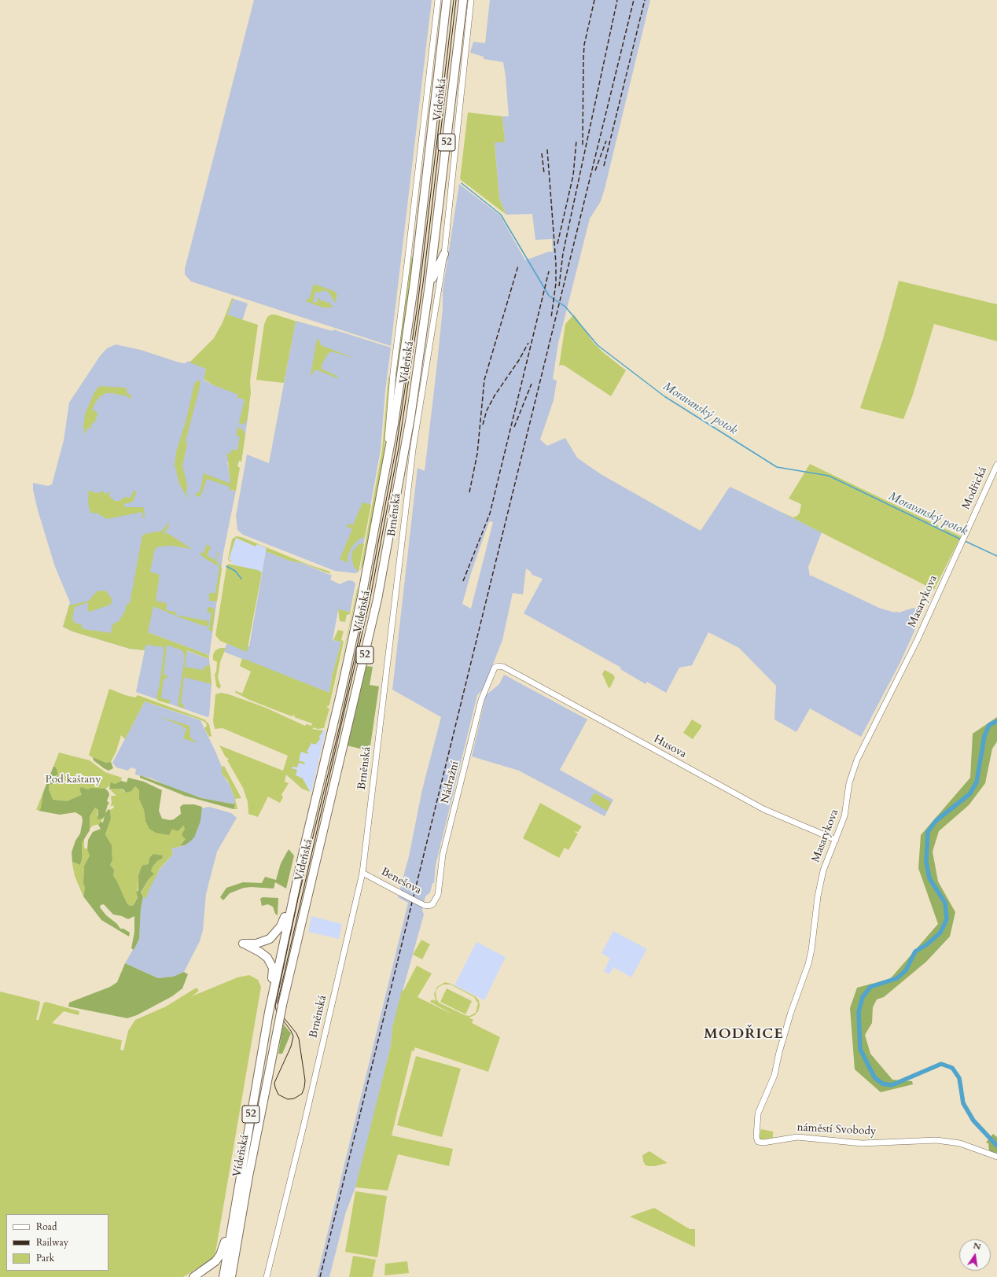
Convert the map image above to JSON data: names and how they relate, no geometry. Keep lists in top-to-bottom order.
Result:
{
  "streets": {
    "highway": ["Vídeňská", "52"],
    "street": [
      "Modřická",
      "Brněnská",
      "Masarykova",
      "Husova",
      "Nádražní",
      "Benešova",
      "náměstí Svobody"
    ]
  },
  "crossings": [
    ["Vídeňská", "52"],
    ["Vídeňská", "Brněnská"],
    ["Modřická", "Masarykova"],
    ["Brněnská", "Benešova"],
    ["Masarykova", "Husova"],
    ["Masarykova", "náměstí Svobody"],
    ["Husova", "Nádražní"],
    ["Nádražní", "Benešova"]
  ],
  "districts": ["MODŘICE"],
  "water": ["Moravanský potok"],
  "parks": ["Pod kaštany"],
  "legend": ["Road", "Railway", "Park"],
  "north": "top"
}
